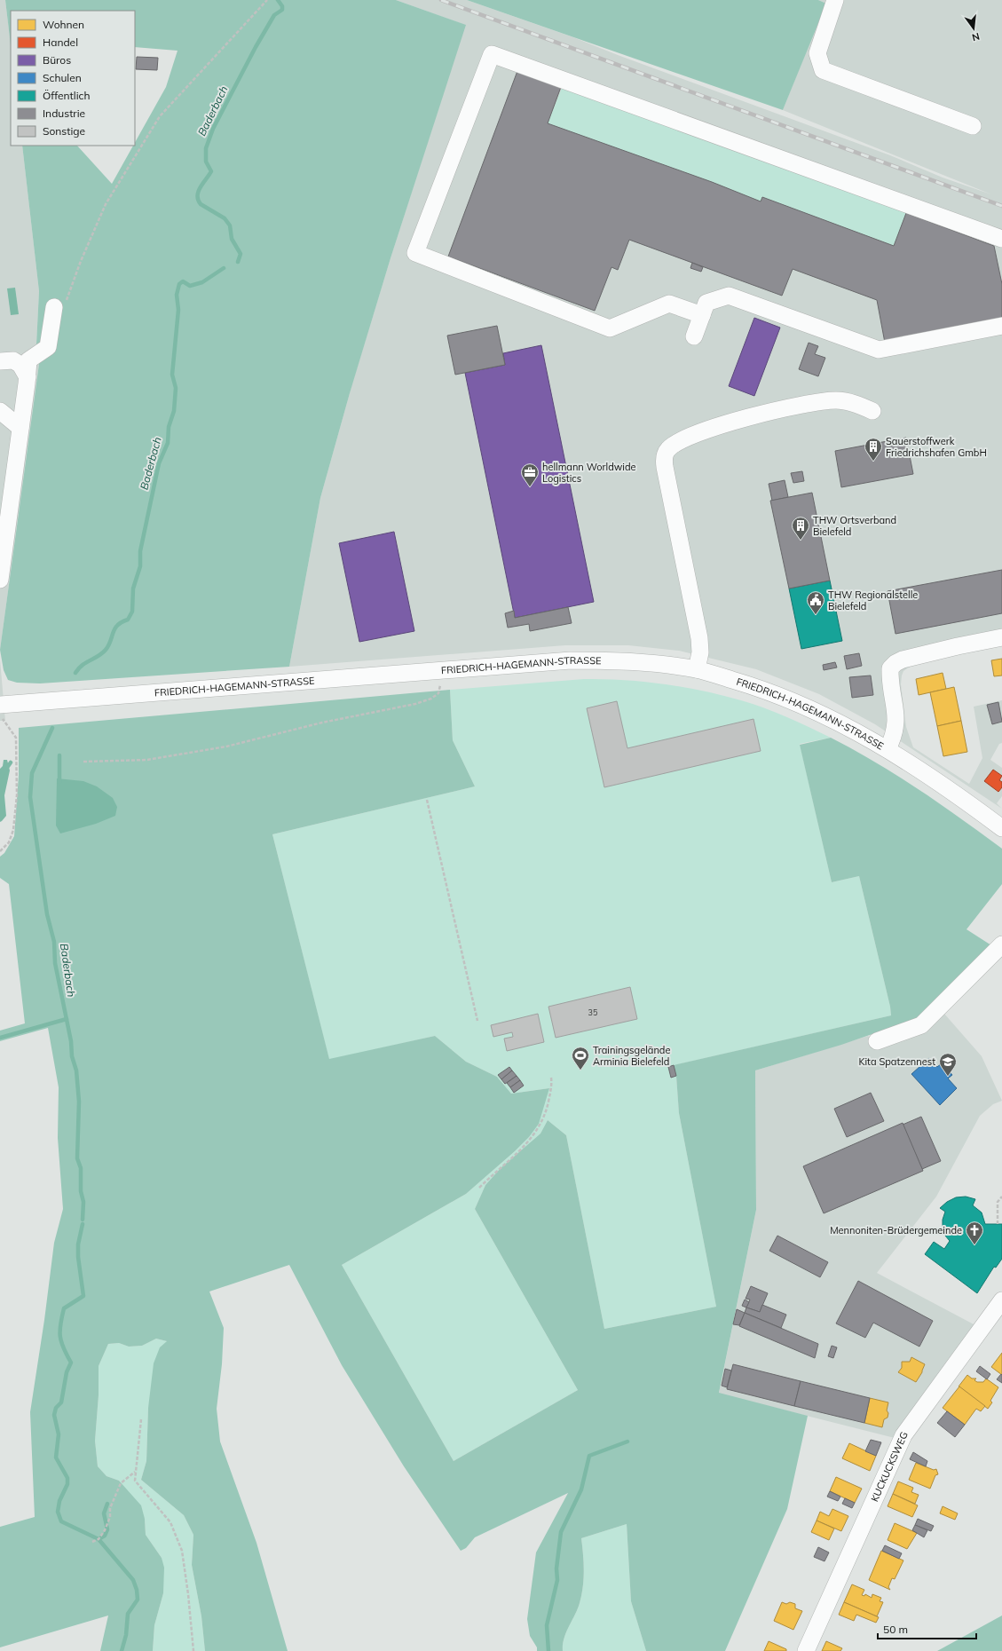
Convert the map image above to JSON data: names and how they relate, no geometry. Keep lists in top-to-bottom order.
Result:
{
  "streets": {
    "street": ["FRIEDRICH-HAGEMANN-STRASSE", "KUCKUCKSWEG"]
  },
  "water": ["Baderbach"],
  "places": {
    "building": ["Sauerstoffwerk Friedrichshafen GmbH", "THW Ortsverband Bielefeld"],
    "office": ["hellmann Worldwide Logistics"],
    "public building": ["THW Regionalstelle Bielefeld"],
    "sports": ["Trainingsgelände Arminia Bielefeld"],
    "school or university": ["Kita Spatzennest"],
    "church": ["Mennoniten-Brüdergemeinde"]
  },
  "house_numbers": ["35"],
  "legend": [
    "Wohnen",
    "Handel",
    "Büros",
    "Schulen",
    "Öffentlich",
    "Industrie",
    "Sonstige"
  ],
  "scale_bar": "50 m",
  "north": "bottom"
}
